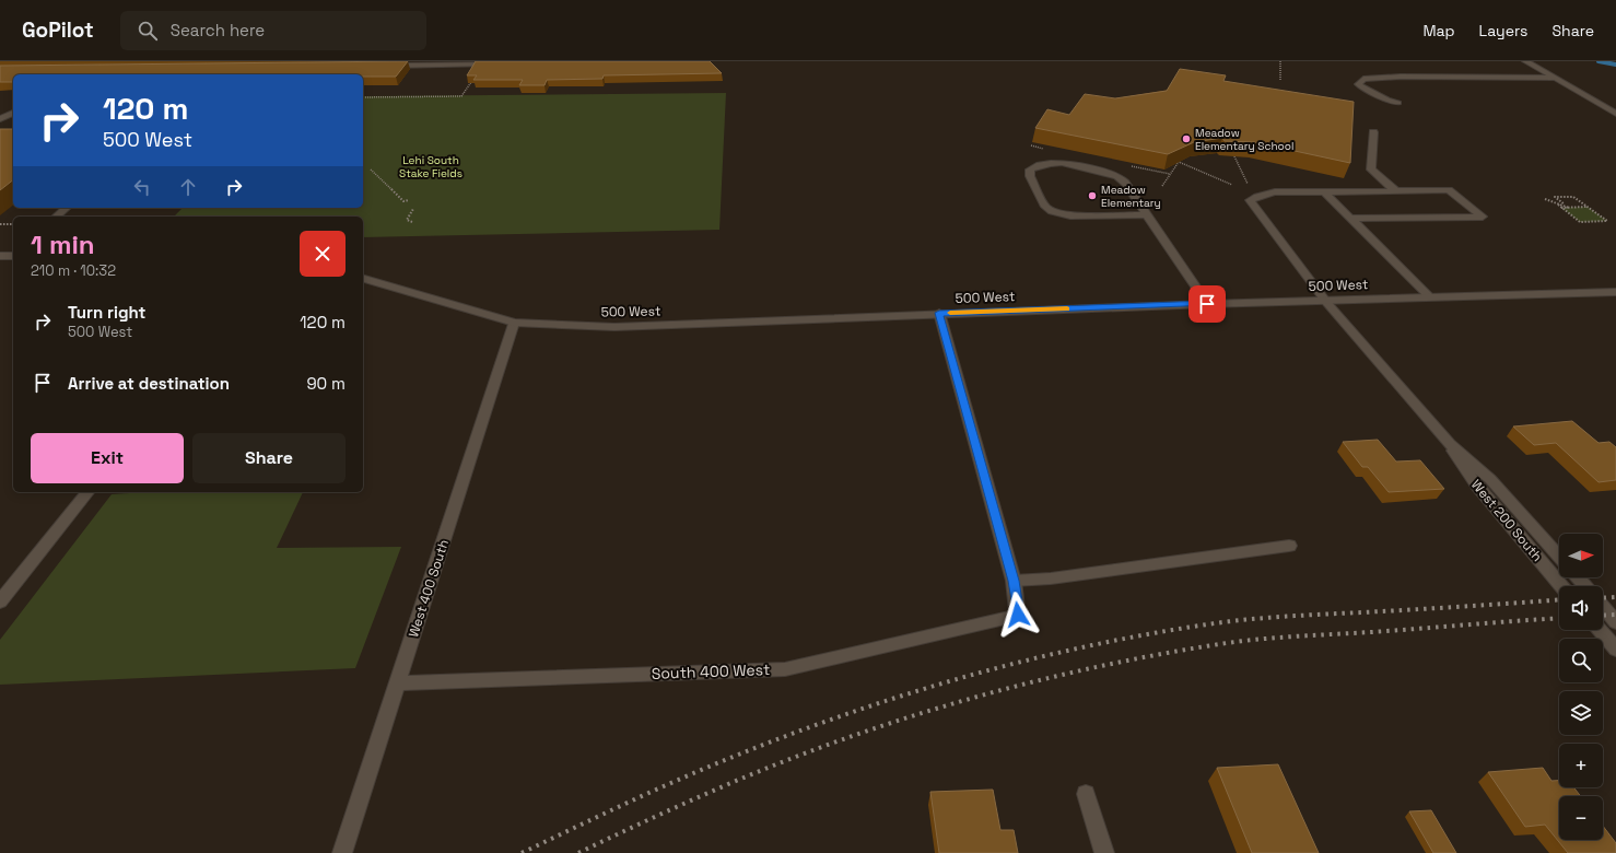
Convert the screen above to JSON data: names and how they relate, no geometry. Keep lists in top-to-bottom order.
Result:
{
  "streets": {
    "street": [
      "500 West",
      "West 200 South",
      "West 400 South",
      "South 400 West"
    ]
  },
  "crossings": [
    ["500 West", "West 200 South"],
    ["500 West", "West 400 South"],
    ["West 400 South", "South 400 West"]
  ],
  "parks": ["Lehi South Stake Fields"],
  "places": ["Meadow Elementary School", "Meadow Elementary"],
  "north": "right",
  "page": {
    "header": "GoPilot",
    "search": "Search here",
    "nav": ["Map", "Layers", "Share"],
    "turn": ["120 m", "500 West"],
    "heading": ["1 min", "210 m · 10:32"],
    "list": [
      {
        "name": "Turn right",
        "note": "500 West",
        "value": "120 m"
      },
      {
        "name": "Arrive at destination",
        "value": "90 m"
      }
    ],
    "buttons": ["Exit", "Share"],
    "map_buttons": ["+", "−"]
  }
}
